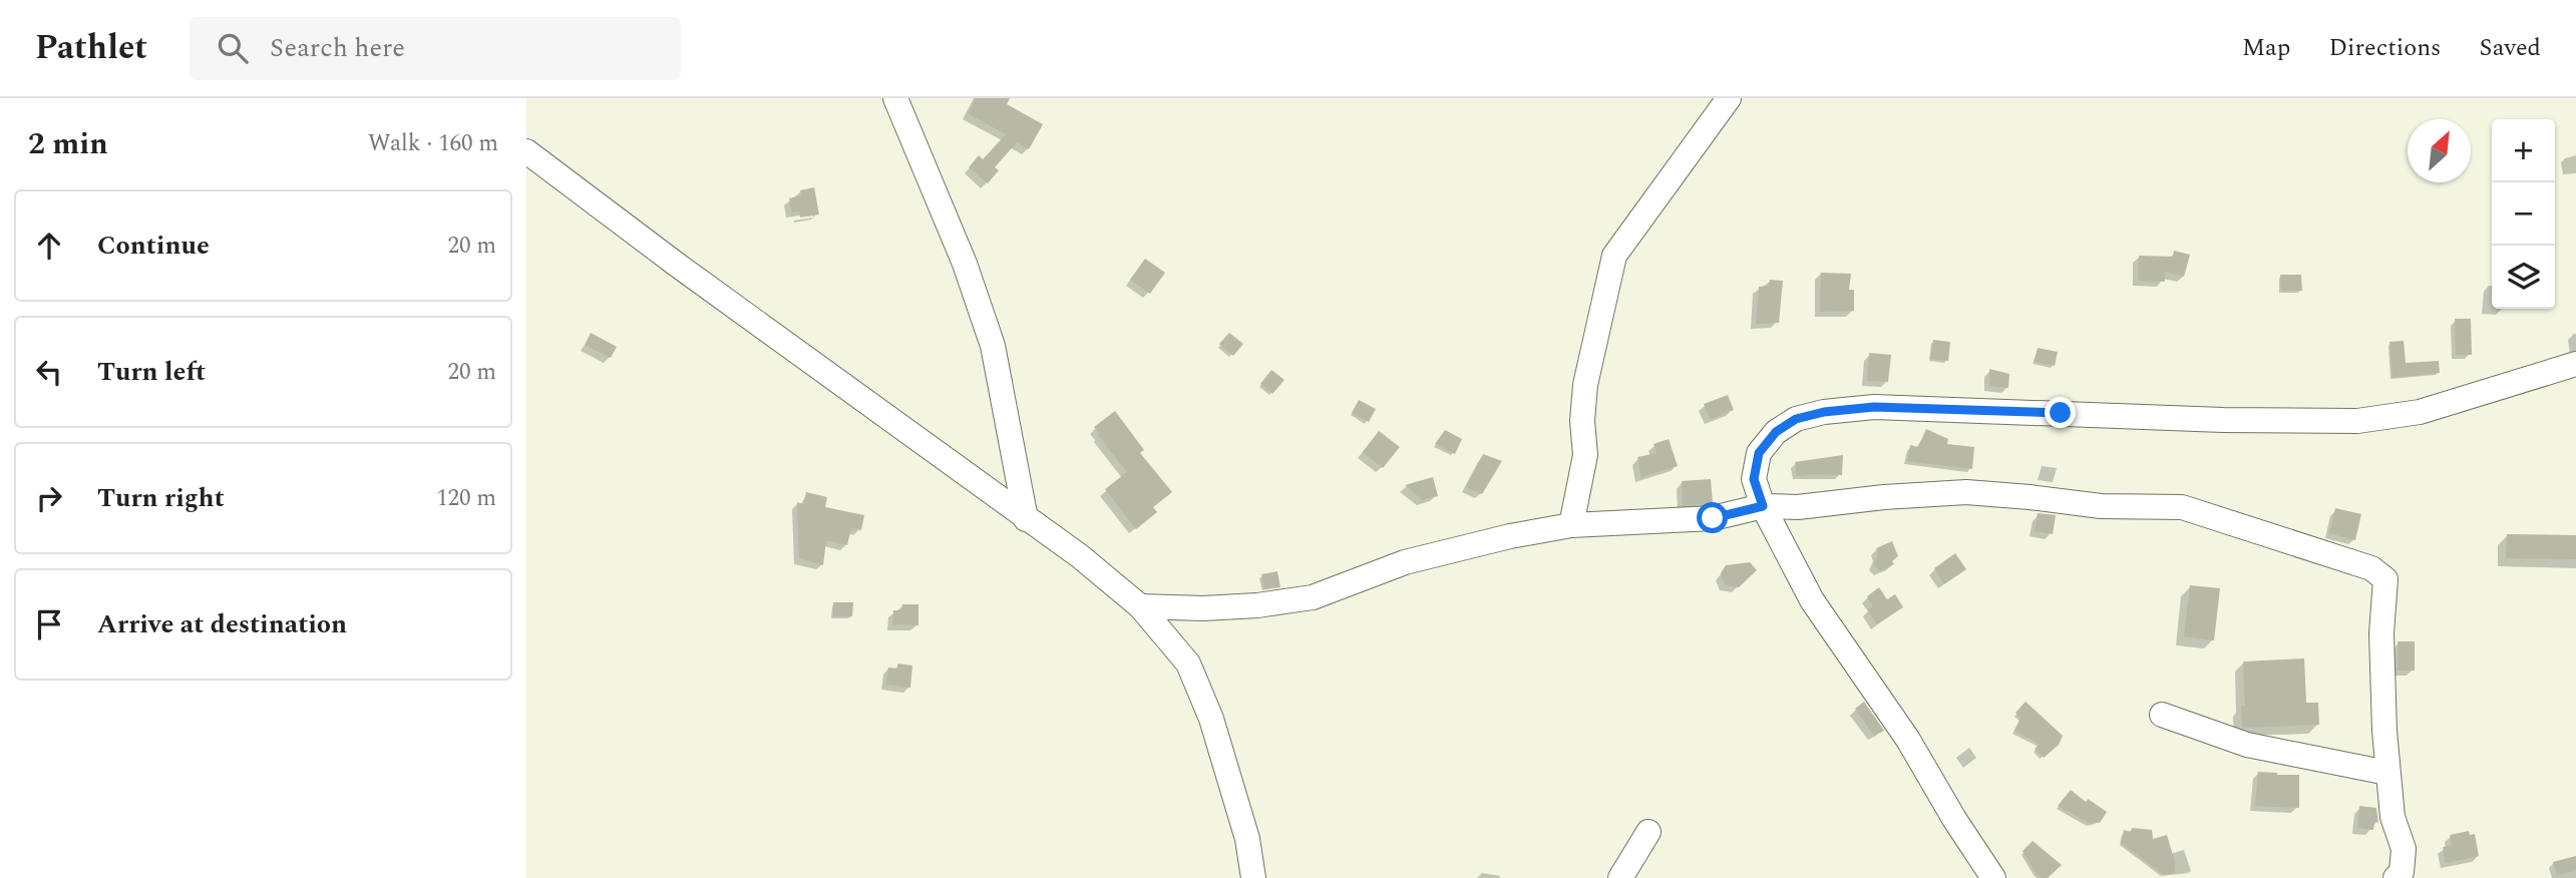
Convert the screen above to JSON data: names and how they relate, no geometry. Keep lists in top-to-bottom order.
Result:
{
  "north": "top right",
  "page": {
    "header": "Pathlet",
    "search": "Search here",
    "nav": ["Map", "Directions", "Saved"],
    "heading": ["2 min", "Walk · 160 m"],
    "map_buttons": ["+", "−"],
    "list": [
      ["Continue", "20 m"],
      ["Turn left", "20 m"],
      ["Turn right", "120 m"],
      "Arrive at destination"
    ]
  }
}
